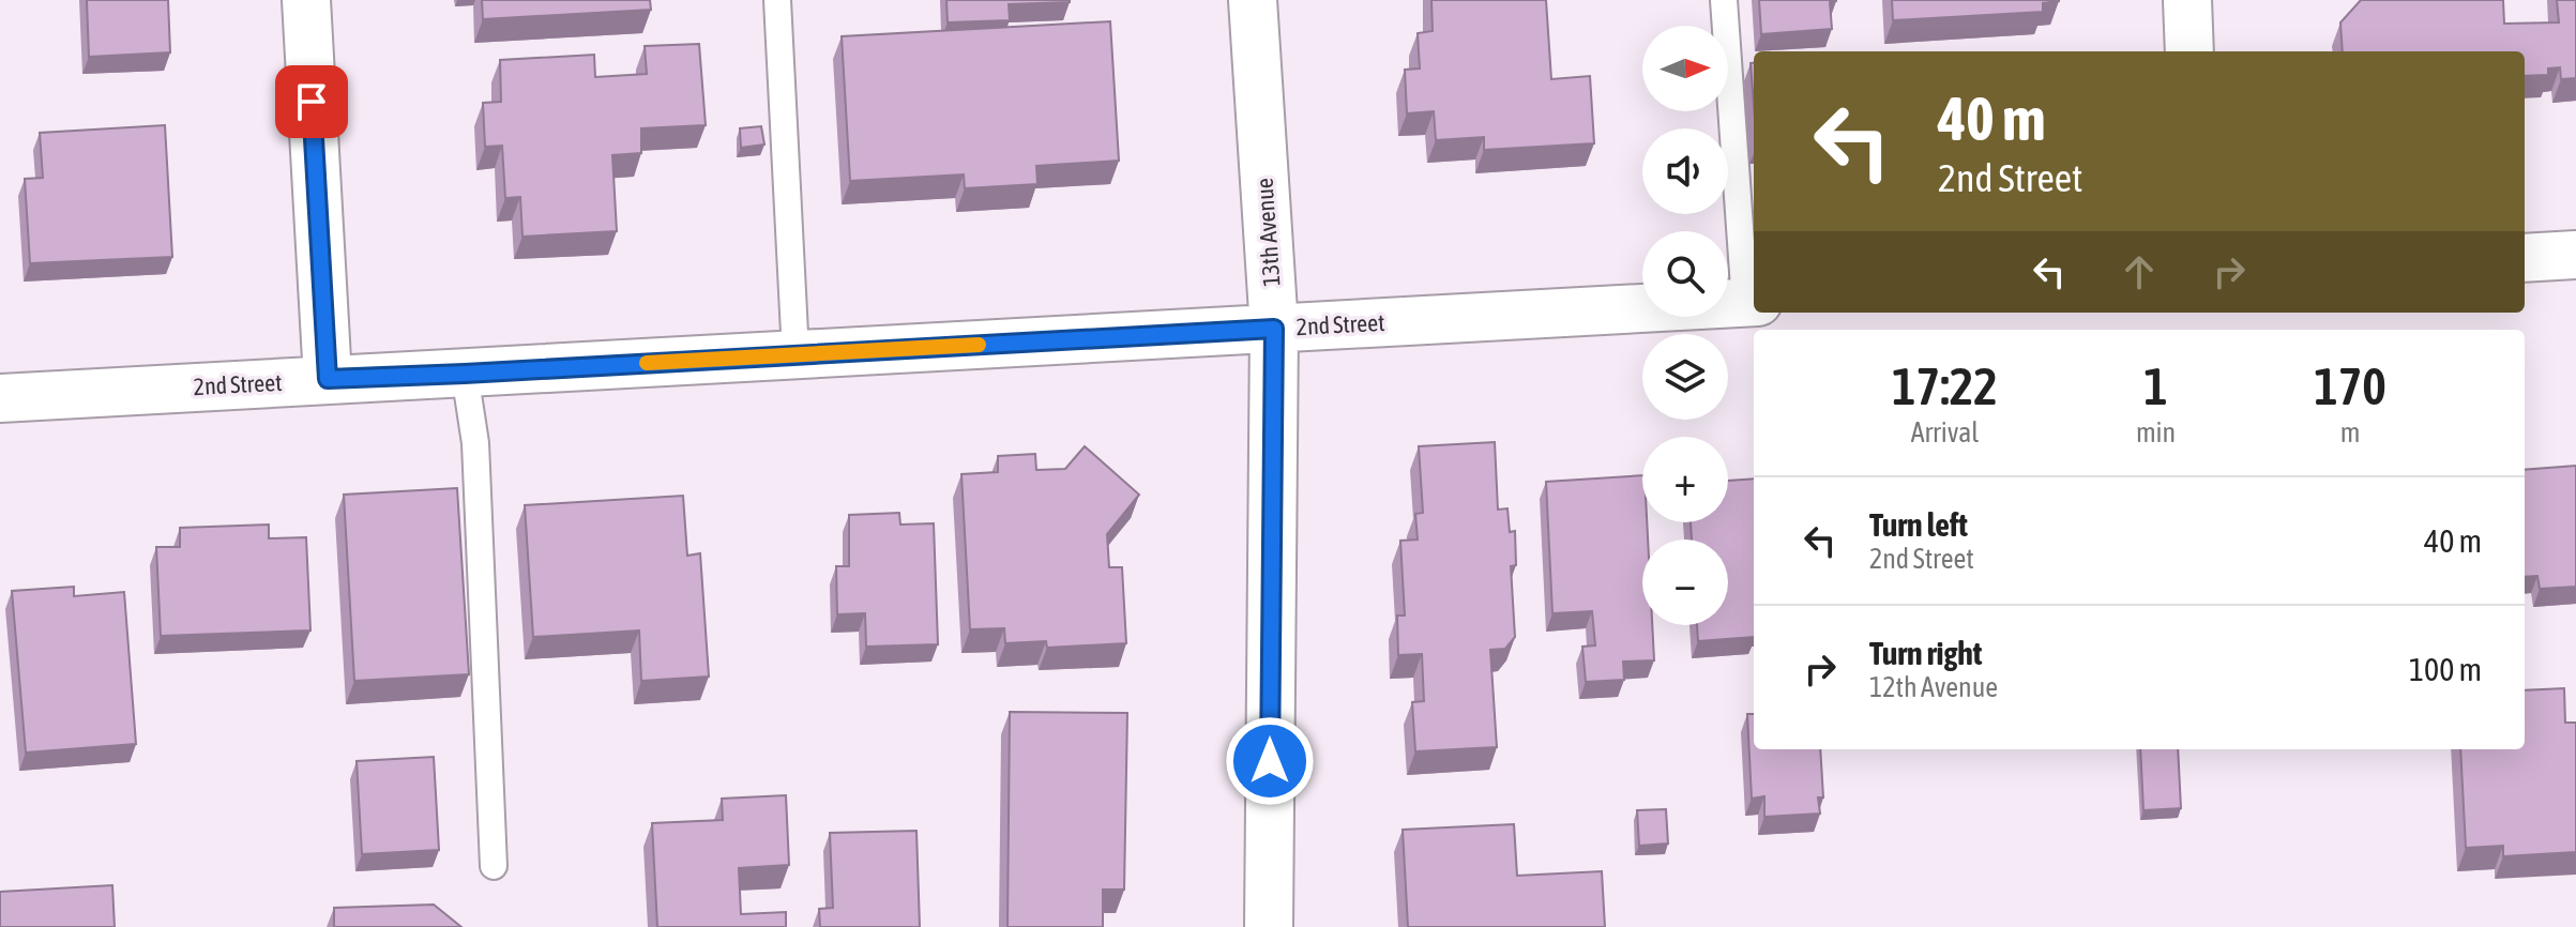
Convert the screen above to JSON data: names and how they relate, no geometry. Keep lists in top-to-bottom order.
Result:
{
  "streets": {
    "street": ["13th Avenue", "2nd Street"]
  },
  "crossings": [
    ["13th Avenue", "2nd Street"]
  ],
  "north": "right",
  "page": {
    "map_buttons": ["+", "−"],
    "turn": ["40 m", "2nd Street"],
    "eta": [
      "17:22",
      "Arrival",
      "1",
      "min",
      "170",
      "m"
    ],
    "list": [
      {
        "name": "Turn left",
        "note": "2nd Street",
        "value": "40 m"
      },
      {
        "name": "Turn right",
        "note": "12th Avenue",
        "value": "100 m"
      }
    ]
  }
}
